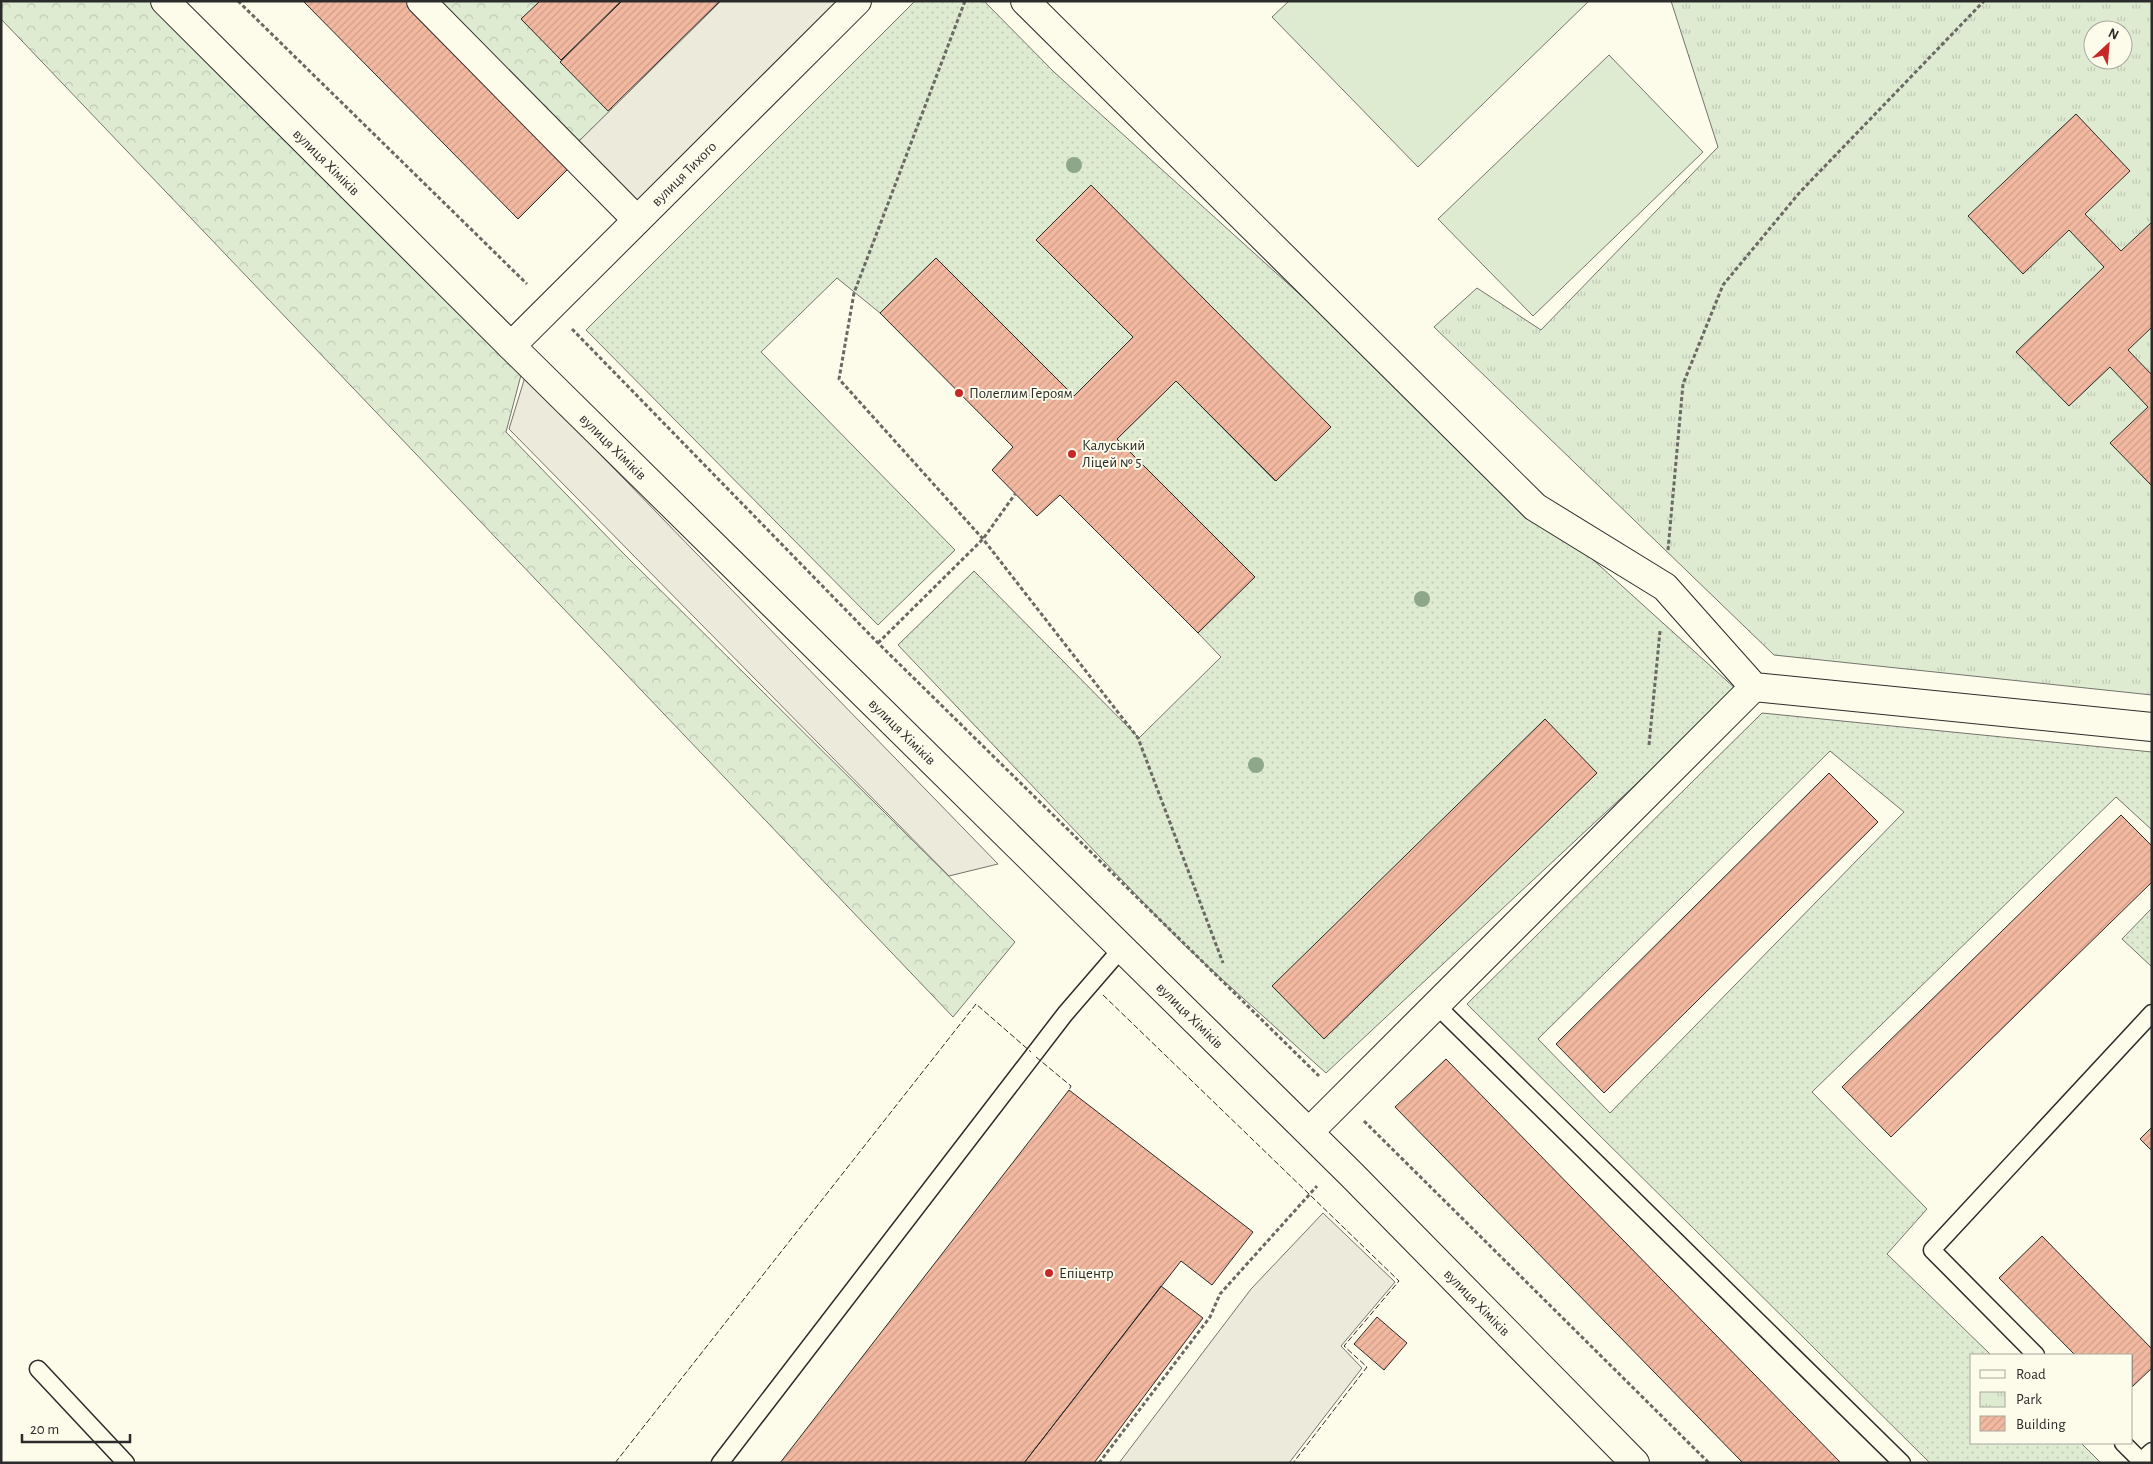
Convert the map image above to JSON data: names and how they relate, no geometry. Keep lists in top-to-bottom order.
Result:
{
  "streets": {
    "street": ["вулиця Хіміків", "вулиця Тихого"]
  },
  "crossings": [
    ["вулиця Хіміків", "вулиця Тихого"]
  ],
  "places": ["Полеглим Героям", "Калуський Ліцей № 5", "Епіцентр"],
  "legend": ["Road", "Park", "Building"],
  "scale_bar": "20 m",
  "north": "top right"
}
